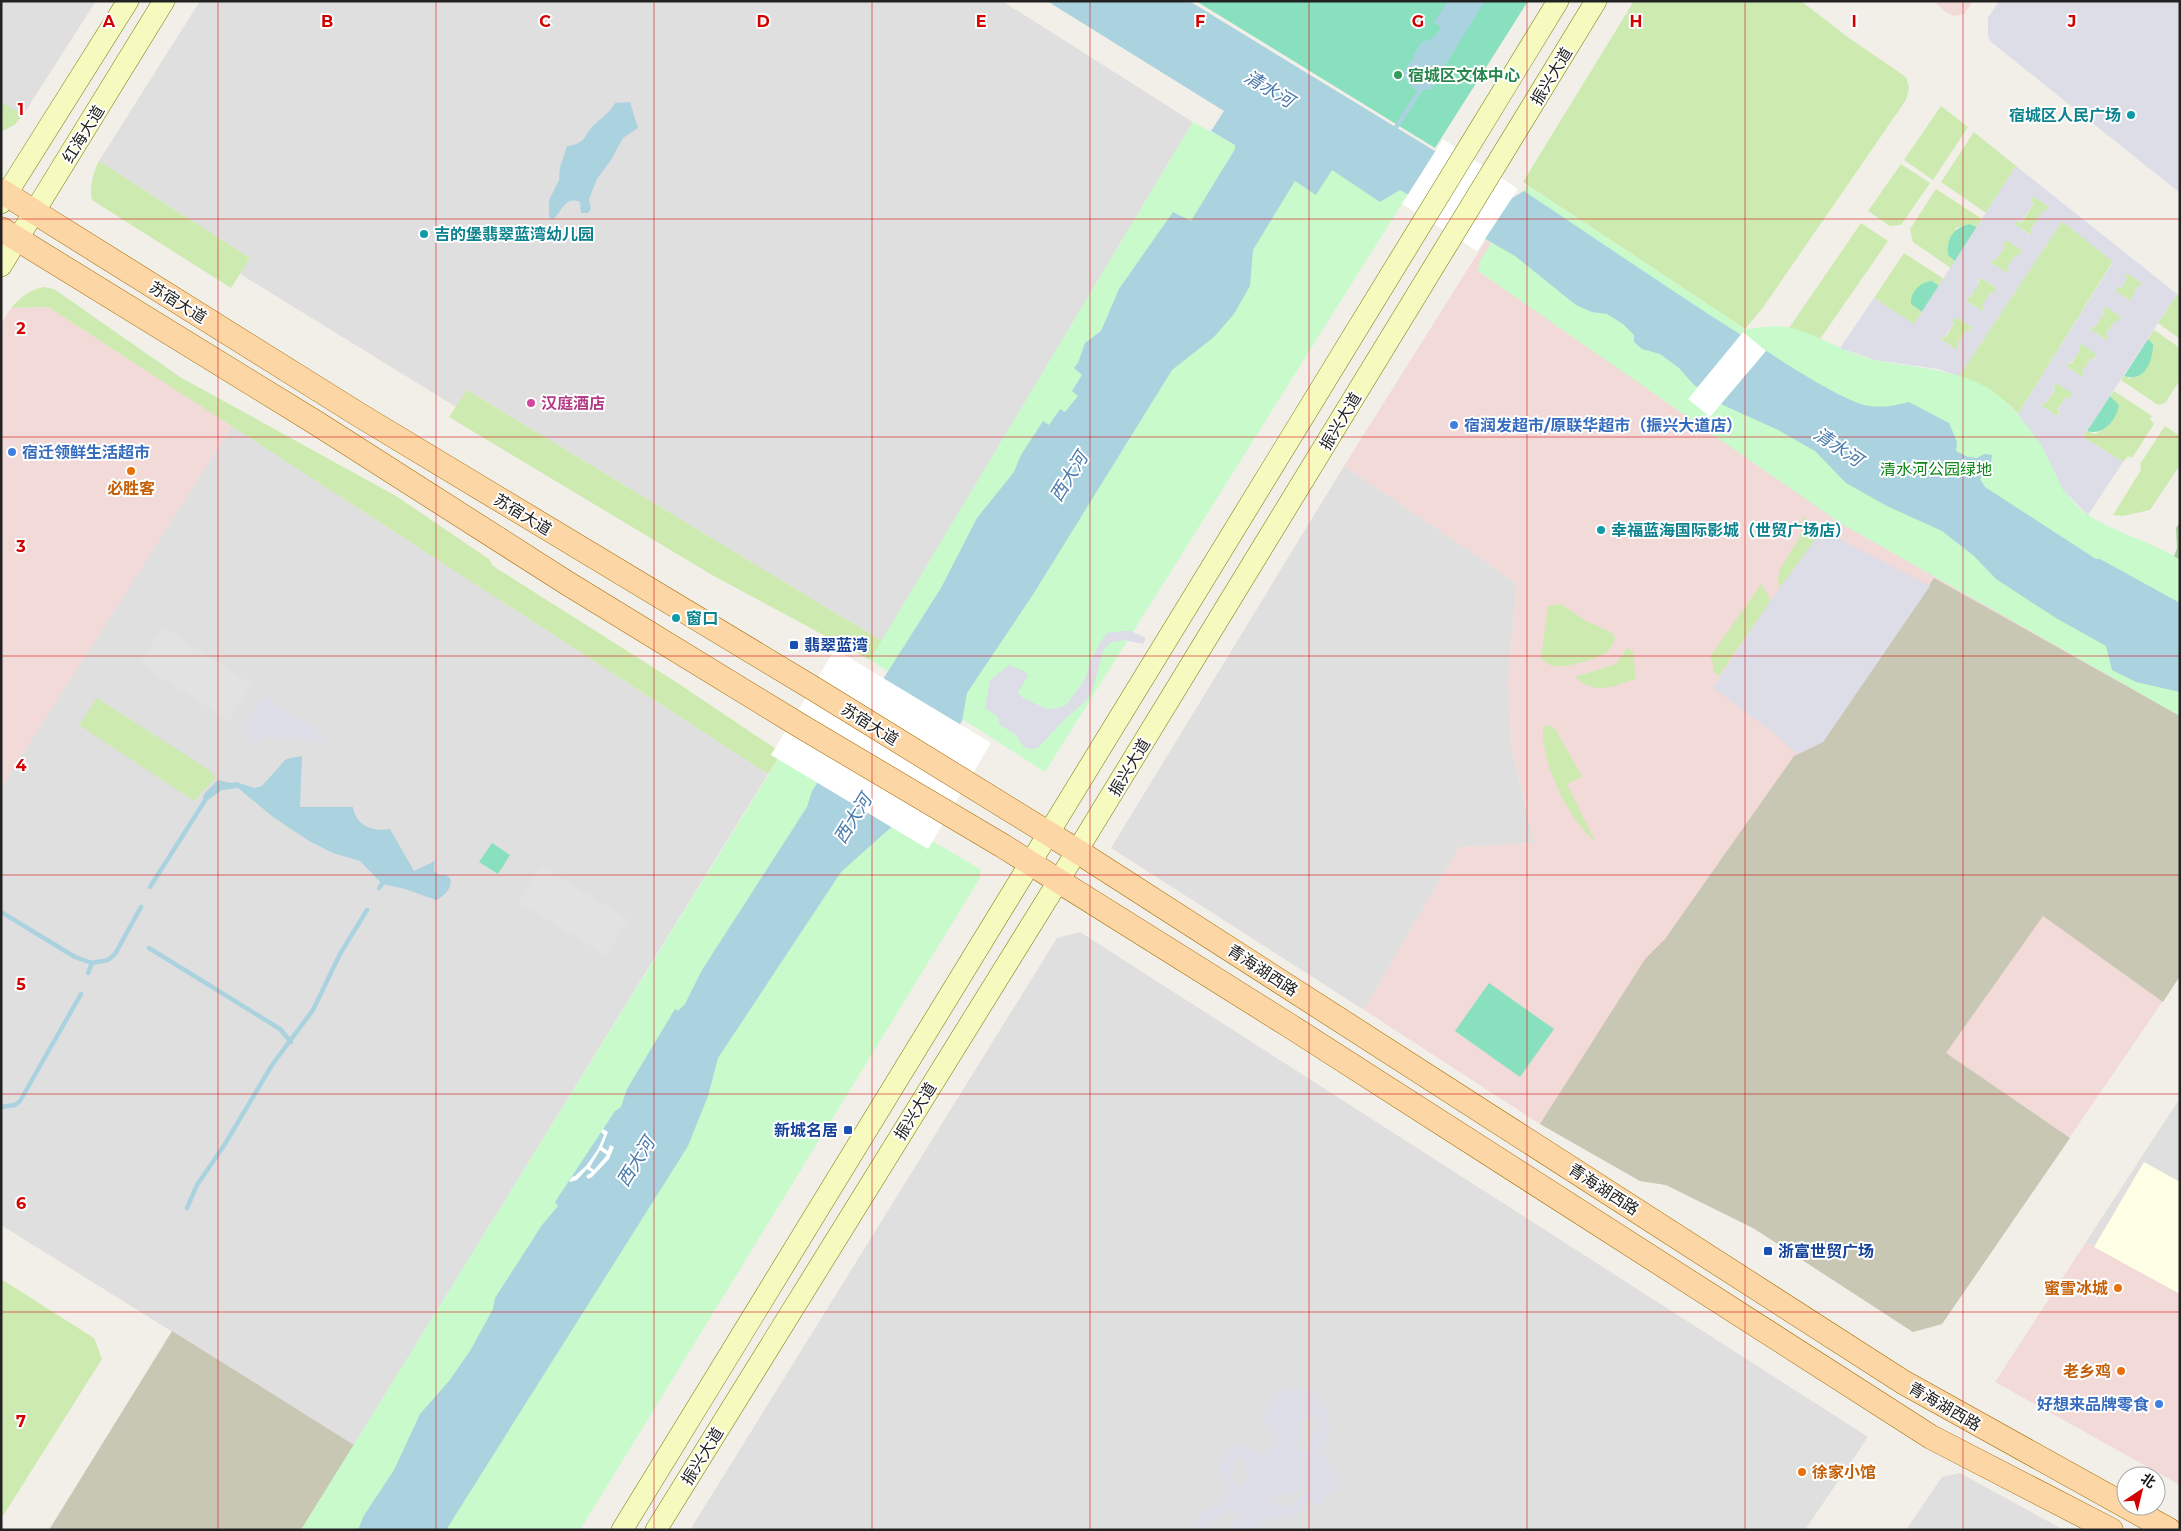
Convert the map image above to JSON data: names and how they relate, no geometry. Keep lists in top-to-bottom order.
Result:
{
  "streets": {
    "main road": [
      "振兴大道",
      "红海大道",
      "苏宿大道",
      "青海湖西路"
    ]
  },
  "crossings": [
    ["振兴大道", "苏宿大道"],
    ["振兴大道", "青海湖西路"],
    ["红海大道", "苏宿大道"],
    ["苏宿大道", "青海湖西路"]
  ],
  "water": ["清水河", "西大河"],
  "parks": ["清水河公园绿地"],
  "places": {
    "other": [
      "宿城区文体中心",
      "宿城区人民广场",
      "吉的堡翡翠蓝湾幼儿园",
      "汉庭酒店",
      "宿润发超市/原联华超市（振兴大道店）",
      "宿迁领鲜生活超市",
      "必胜客",
      "幸福蓝海国际影城（世贸广场店）",
      "窗口",
      "蜜雪冰城",
      "老乡鸡",
      "好想来品牌零食",
      "徐家小馆"
    ],
    "transit": ["翡翠蓝湾", "新城名居", "浙富世贸广场"]
  },
  "north": "top right",
  "grid": {
    "columns": [
      "A",
      "B",
      "C",
      "D",
      "E",
      "F",
      "G",
      "H",
      "I",
      "J"
    ],
    "rows": [
      "1",
      "2",
      "3",
      "4",
      "5",
      "6",
      "7"
    ]
  }
}
